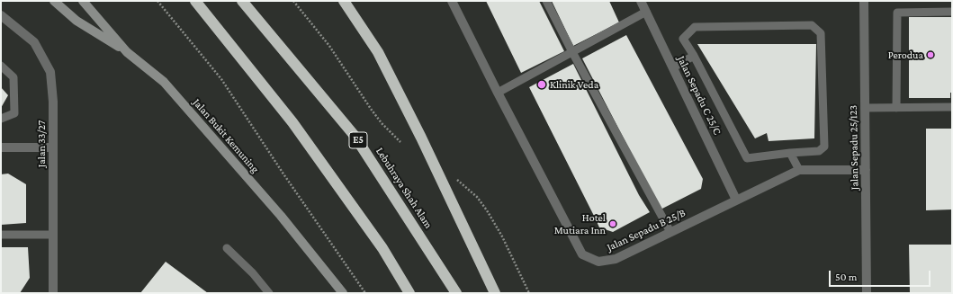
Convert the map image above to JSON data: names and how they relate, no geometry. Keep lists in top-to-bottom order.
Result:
{
  "streets": {
    "highway": ["E5", "Lebuhraya Shah Alam"],
    "main road": ["Jalan Bukit Kemuning"],
    "street": [
      "Jalan Sepadu C 25/C",
      "Jalan 33/27",
      "Jalan Sepadu 25/123",
      "Jalan Sepadu B 25/B"
    ]
  },
  "crossings": [
    ["Jalan Sepadu C 25/C", "Jalan Sepadu B 25/B"],
    ["Jalan Sepadu 25/123", "Jalan Sepadu B 25/B"]
  ],
  "places": ["Perodua", "Klinik Veda", "Hotel Mutiara Inn"],
  "scale_bar": "50 m"
}
